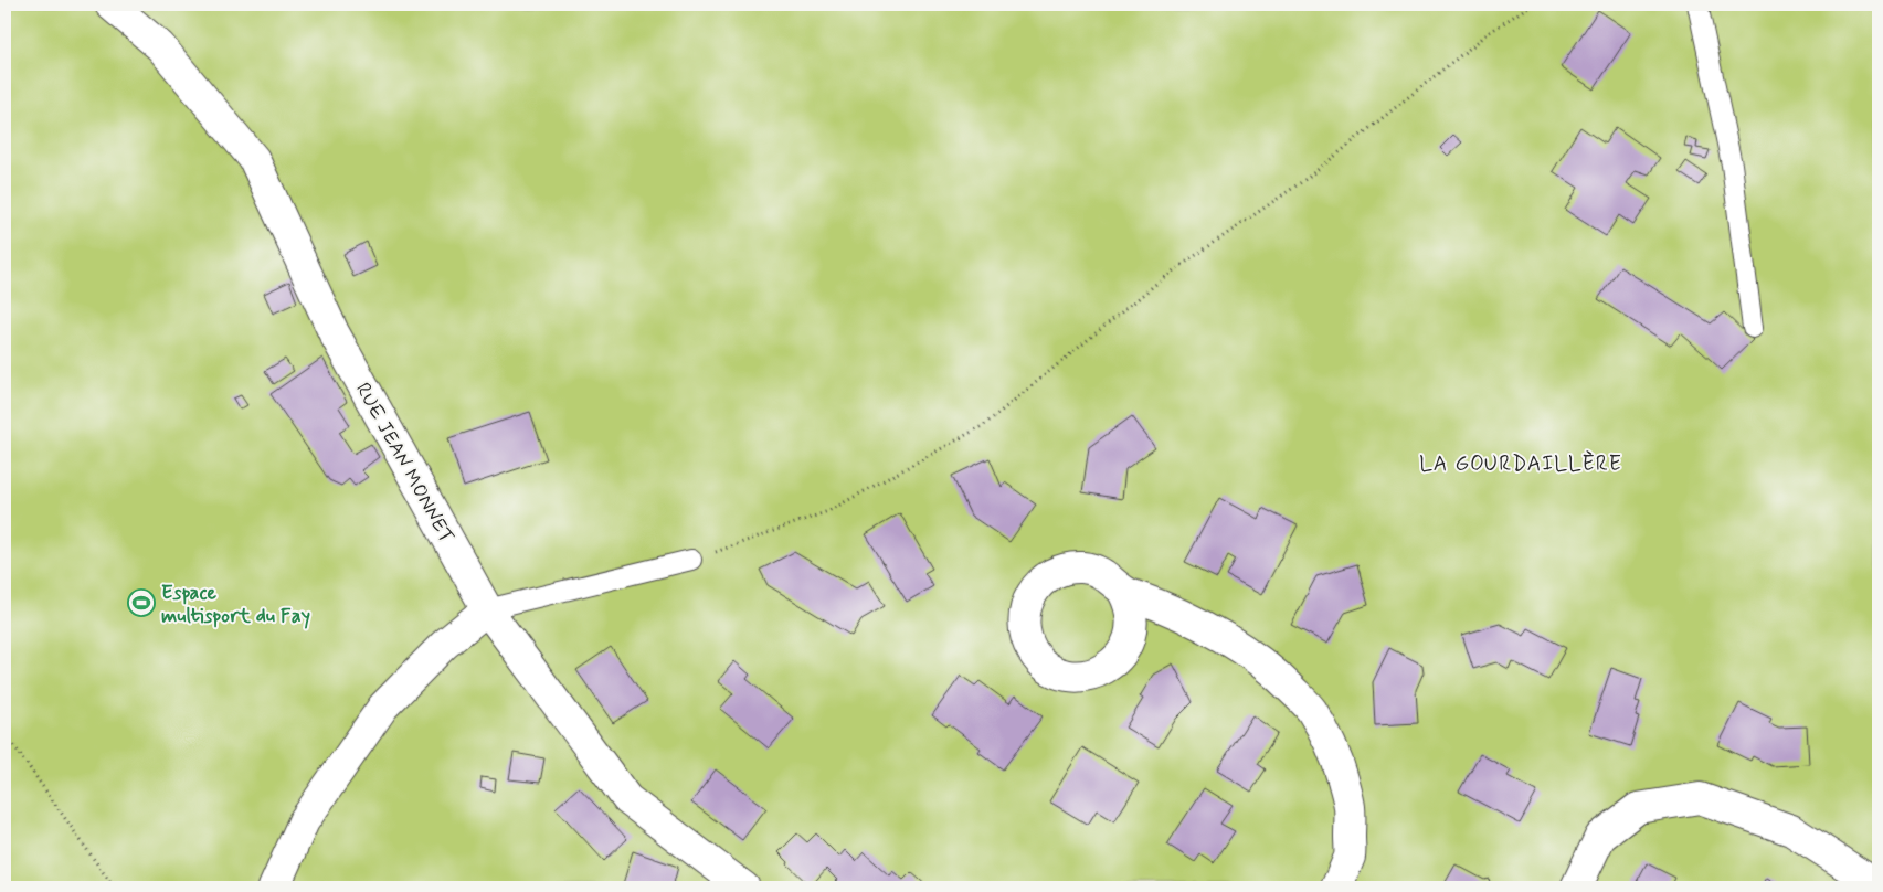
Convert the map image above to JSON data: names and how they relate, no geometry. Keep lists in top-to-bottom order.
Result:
{
  "streets": {
    "street": ["RUE JEAN MONNET"]
  },
  "districts": ["LA GOURDAILLÈRE"],
  "places": {
    "sports": ["Espace multisport du Fay"]
  }
}
